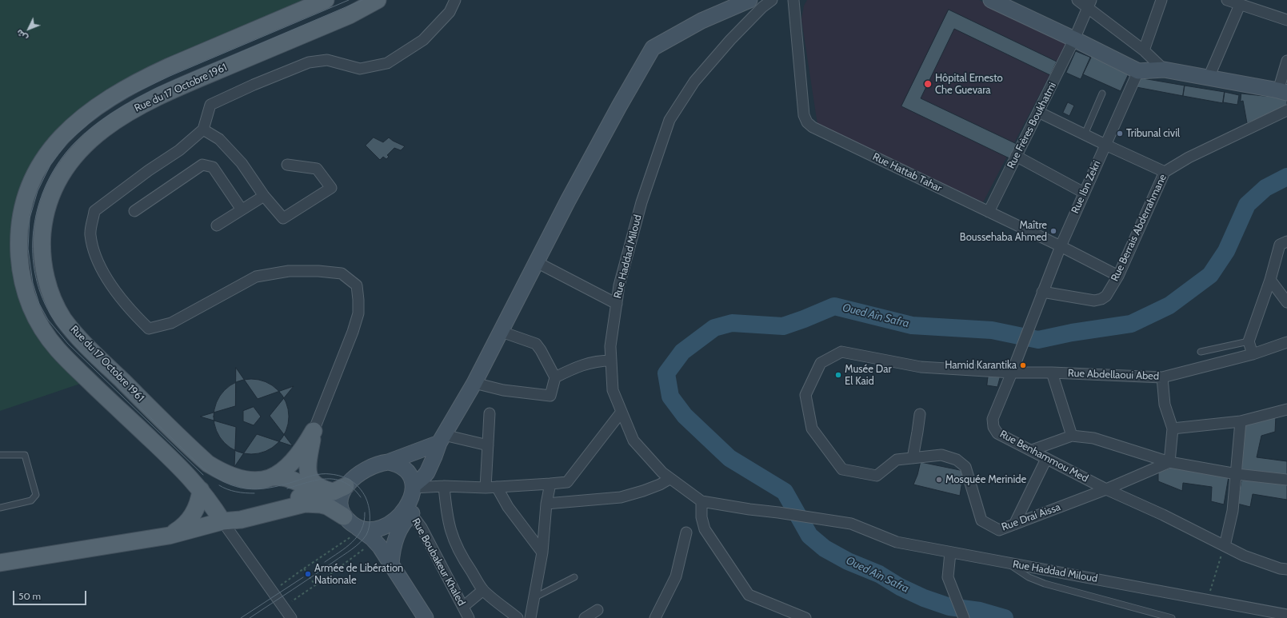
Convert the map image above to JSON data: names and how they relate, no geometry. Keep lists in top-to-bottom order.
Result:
{
  "streets": {
    "main road": ["Rue du 17 Octobre 1961"],
    "street": [
      "Rue Frères Boukhatmi",
      "Rue Hattab Tahar",
      "Rue Ibn Zekri",
      "Rue Berrais Abderrahmane",
      "Rue Haddad Miloud",
      "Rue Abdellaoui Abed",
      "Rue Benhammou Med",
      "Rue Drai Aissa",
      "Rue Boubakeur Khaled"
    ]
  },
  "crossings": [
    ["Rue Frères Boukhatmi", "Rue Hattab Tahar"],
    ["Rue Hattab Tahar", "Rue Ibn Zekri"],
    ["Rue Hattab Tahar", "Rue Berrais Abderrahmane"],
    ["Rue Ibn Zekri", "Rue Berrais Abderrahmane"],
    ["Rue Ibn Zekri", "Rue Benhammou Med"],
    ["Rue Abdellaoui Abed", "Rue Benhammou Med"],
    ["Rue Abdellaoui Abed", "Rue Drai Aissa"],
    ["Rue Benhammou Med", "Rue Drai Aissa"]
  ],
  "water": ["Oued Aîn Safra"],
  "places": [
    "Hôpital Ernesto Che Guevara",
    "Tribunal civil",
    "Maître Boussehaba Ahmed",
    "Hamid Karantika",
    "Musée Dar El Kaid",
    "Mosquée Merinide",
    "Armée de Libération Nationale"
  ],
  "scale_bar": "50 m",
  "north": "bottom left"
}
